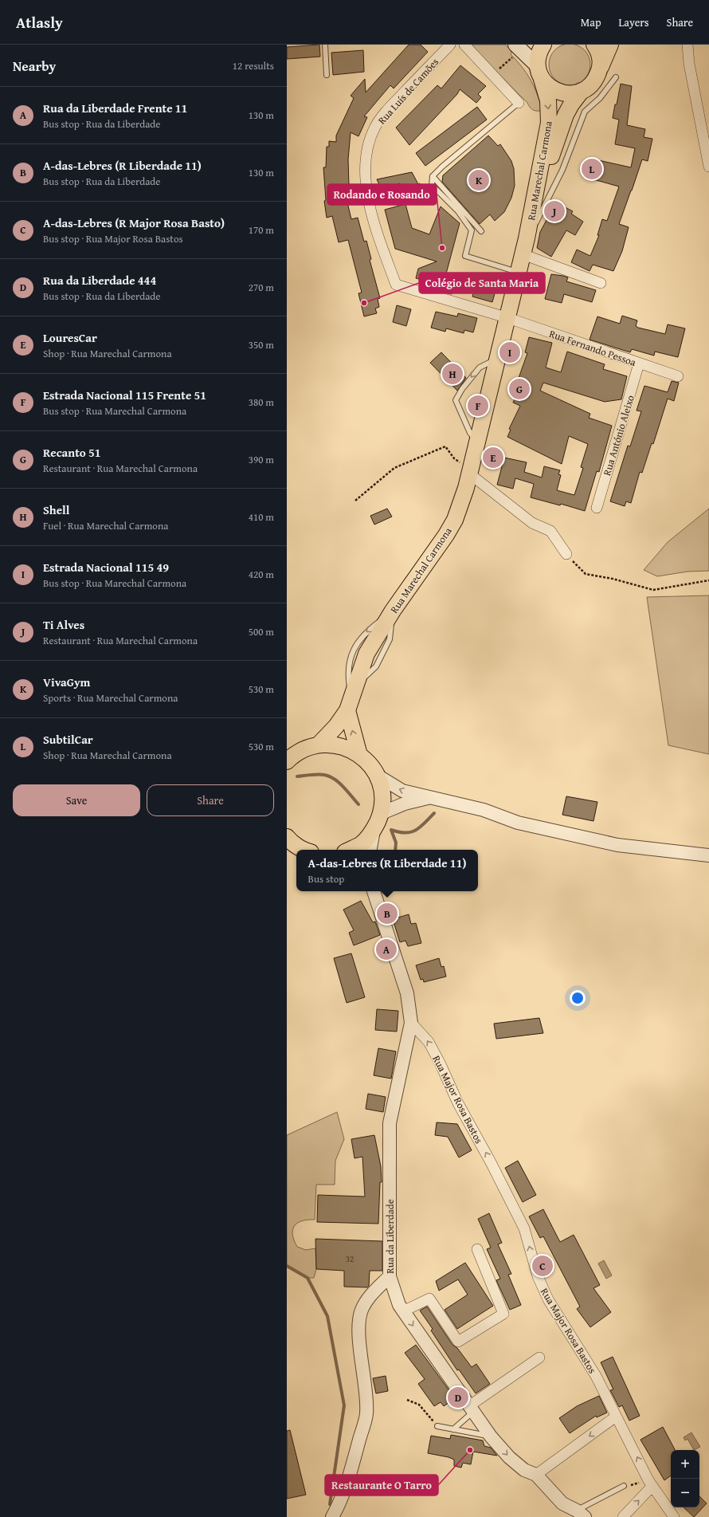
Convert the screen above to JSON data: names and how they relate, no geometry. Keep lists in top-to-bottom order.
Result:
{
  "streets": {
    "main road": ["Rua Marechal Carmona"],
    "street": [
      "Rua Luís de Camões",
      "Rua Fernando Pessoa",
      "Rua António Aleixo",
      "Rua Major Rosa Bastos",
      "Rua da Liberdade"
    ]
  },
  "crossings": [
    ["Rua Luís de Camões", "Rua Marechal Carmona"],
    ["Rua Luís de Camões", "Rua Fernando Pessoa"],
    ["Rua Marechal Carmona", "Rua Fernando Pessoa"],
    ["Rua Fernando Pessoa", "Rua António Aleixo"],
    ["Rua Major Rosa Bastos", "Rua da Liberdade"]
  ],
  "one_way": ["Rua Major Rosa Bastos"],
  "places": ["Rodando e Rosando", "Colégio de Santa Maria", "Restaurante O Tarro"],
  "house_numbers": ["32"],
  "page": {
    "header": "Atlasly",
    "nav": ["Map", "Layers", "Share"],
    "heading": ["Nearby", "12 results"],
    "list": [
      {
        "mark": "A",
        "name": "Rua da Liberdade Frente 11",
        "note": "Bus stop · Rua da Liberdade",
        "value": "130 m"
      },
      {
        "mark": "B",
        "name": "A-das-Lebres (R Liberdade 11)",
        "note": "Bus stop · Rua da Liberdade",
        "value": "130 m"
      },
      {
        "mark": "C",
        "name": "A-das-Lebres (R Major Rosa Basto)",
        "note": "Bus stop · Rua Major Rosa Bastos",
        "value": "170 m"
      },
      {
        "mark": "D",
        "name": "Rua da Liberdade 444",
        "note": "Bus stop · Rua da Liberdade",
        "value": "270 m"
      },
      {
        "mark": "E",
        "name": "LouresCar",
        "note": "Shop · Rua Marechal Carmona",
        "value": "350 m"
      },
      {
        "mark": "F",
        "name": "Estrada Nacional 115 Frente 51",
        "note": "Bus stop · Rua Marechal Carmona",
        "value": "380 m"
      },
      {
        "mark": "G",
        "name": "Recanto 51",
        "note": "Restaurant · Rua Marechal Carmona",
        "value": "390 m"
      },
      {
        "mark": "H",
        "name": "Shell",
        "note": "Fuel · Rua Marechal Carmona",
        "value": "410 m"
      },
      {
        "mark": "I",
        "name": "Estrada Nacional 115 49",
        "note": "Bus stop · Rua Marechal Carmona",
        "value": "420 m"
      },
      {
        "mark": "J",
        "name": "Ti Alves",
        "note": "Restaurant · Rua Marechal Carmona",
        "value": "500 m"
      },
      {
        "mark": "K",
        "name": "VivaGym",
        "note": "Sports · Rua Marechal Carmona",
        "value": "530 m"
      },
      {
        "mark": "L",
        "name": "SubtilCar",
        "note": "Shop · Rua Marechal Carmona",
        "value": "530 m"
      }
    ],
    "pins": [
      "L",
      "K",
      "J",
      "I",
      "H",
      "G",
      "F",
      "E",
      "B",
      "A",
      "C",
      "D"
    ],
    "buttons": ["Save", "Share"],
    "popup": ["A-das-Lebres (R Liberdade 11)", "Bus stop"],
    "map_buttons": ["+", "−"]
  }
}
